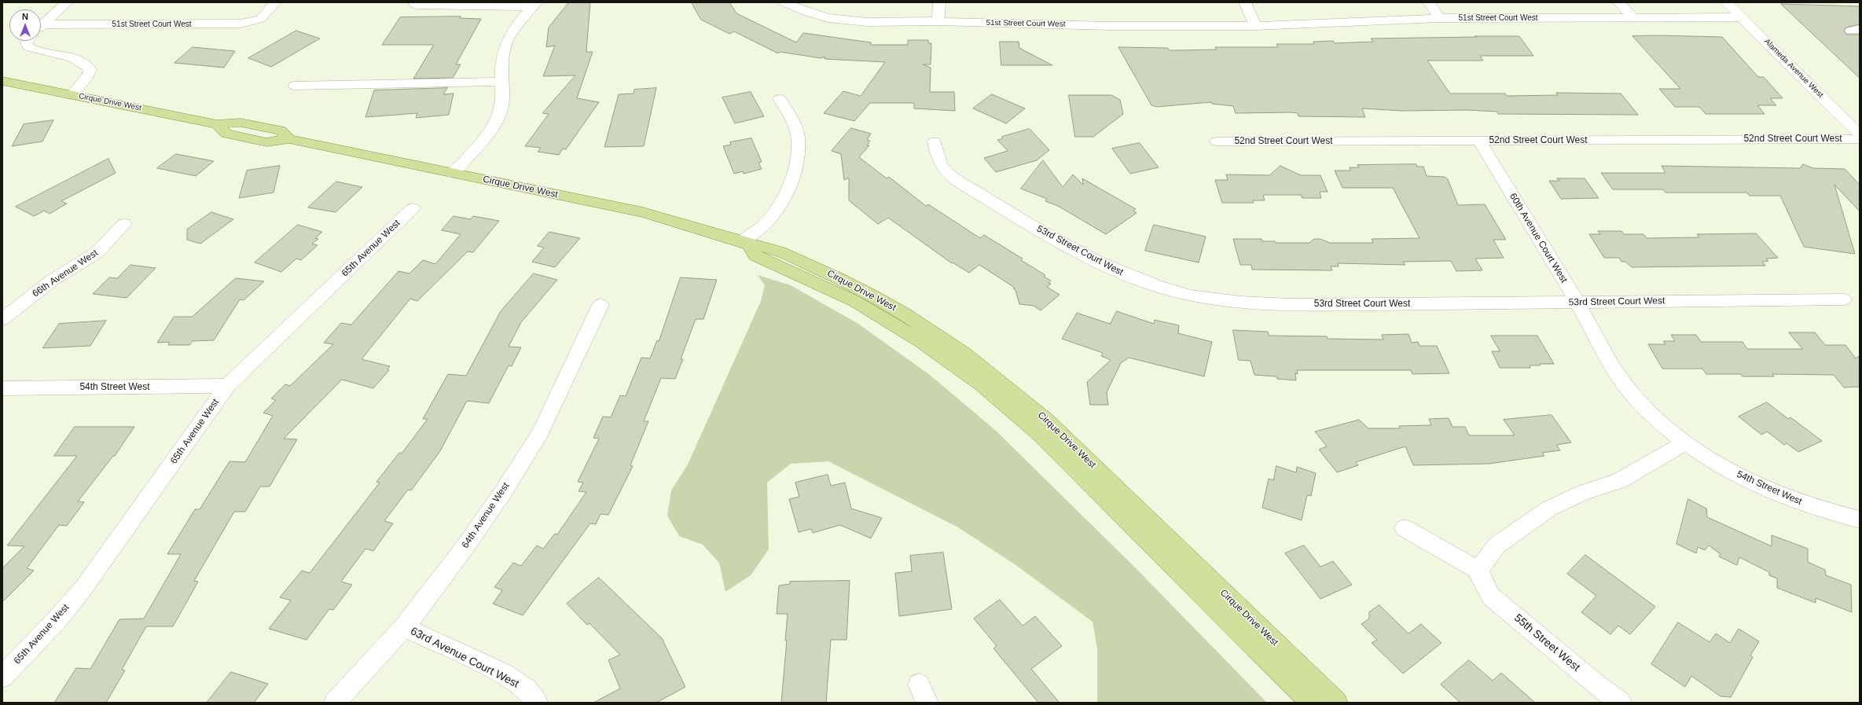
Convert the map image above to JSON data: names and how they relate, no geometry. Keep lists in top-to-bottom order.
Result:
{
  "streets": {
    "main road": ["Cirque Drive West"],
    "street": [
      "51st Street Court West",
      "Alameda Avenue West",
      "52nd Street Court West",
      "60th Avenue Court West",
      "65th Avenue West",
      "53rd Street Court West",
      "66th Avenue West",
      "54th Street West",
      "64th Avenue West",
      "55th Street West",
      "63rd Avenue Court West"
    ]
  },
  "crossings": [
    ["51st Street Court West", "Alameda Avenue West"],
    ["52nd Street Court West", "60th Avenue Court West"],
    ["60th Avenue Court West", "53rd Street Court West"],
    ["60th Avenue Court West", "54th Street West"],
    ["65th Avenue West", "54th Street West"],
    ["64th Avenue West", "63rd Avenue Court West"]
  ],
  "north": "top"
}
